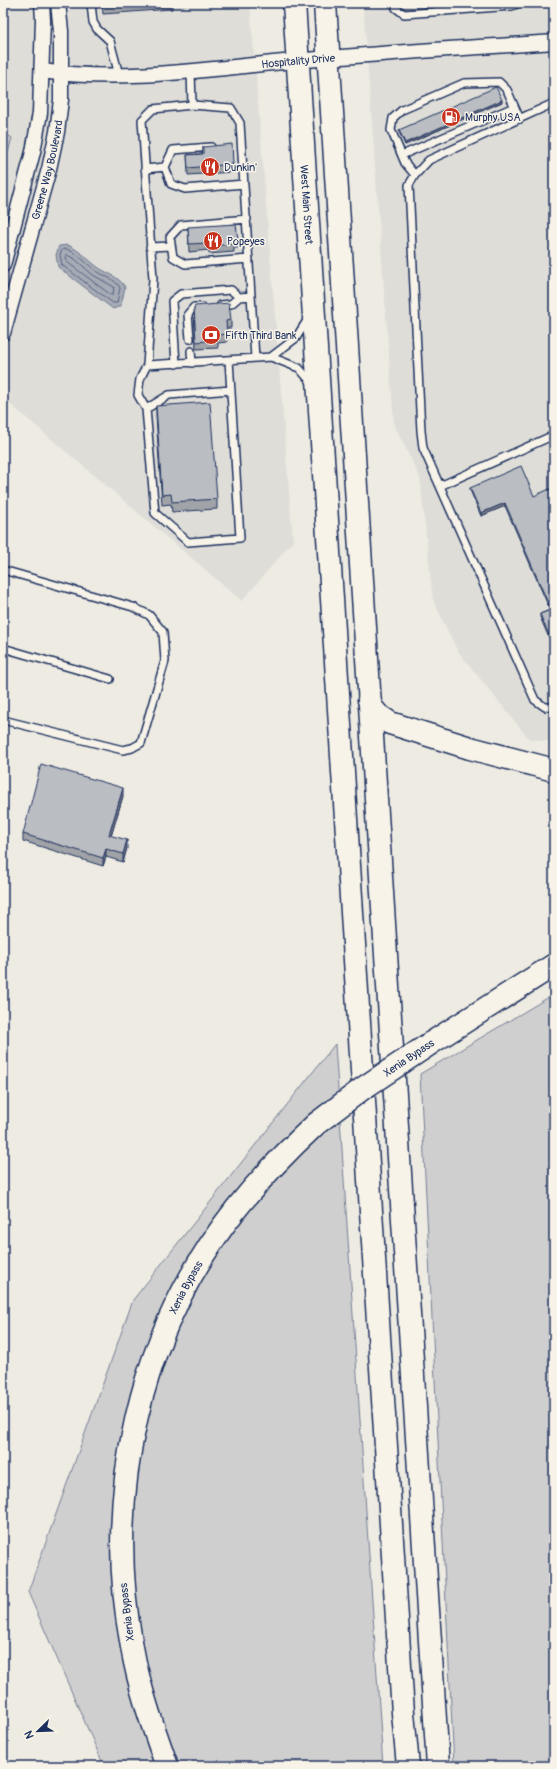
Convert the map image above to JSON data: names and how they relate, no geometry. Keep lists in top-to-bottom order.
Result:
{
  "streets": {
    "main road": ["West Main Street", "Xenia Bypass"],
    "street": ["Hospitality Drive", "Greene Way Boulevard"]
  },
  "crossings": [
    ["Hospitality Drive", "Greene Way Boulevard"],
    ["Hospitality Drive", "West Main Street"]
  ],
  "places": {
    "fuel station": ["Murphy USA"],
    "restaurant": ["Dunkin'", "Popeyes"],
    "bank": ["Fifth Third Bank"]
  },
  "north": "bottom left"
}
